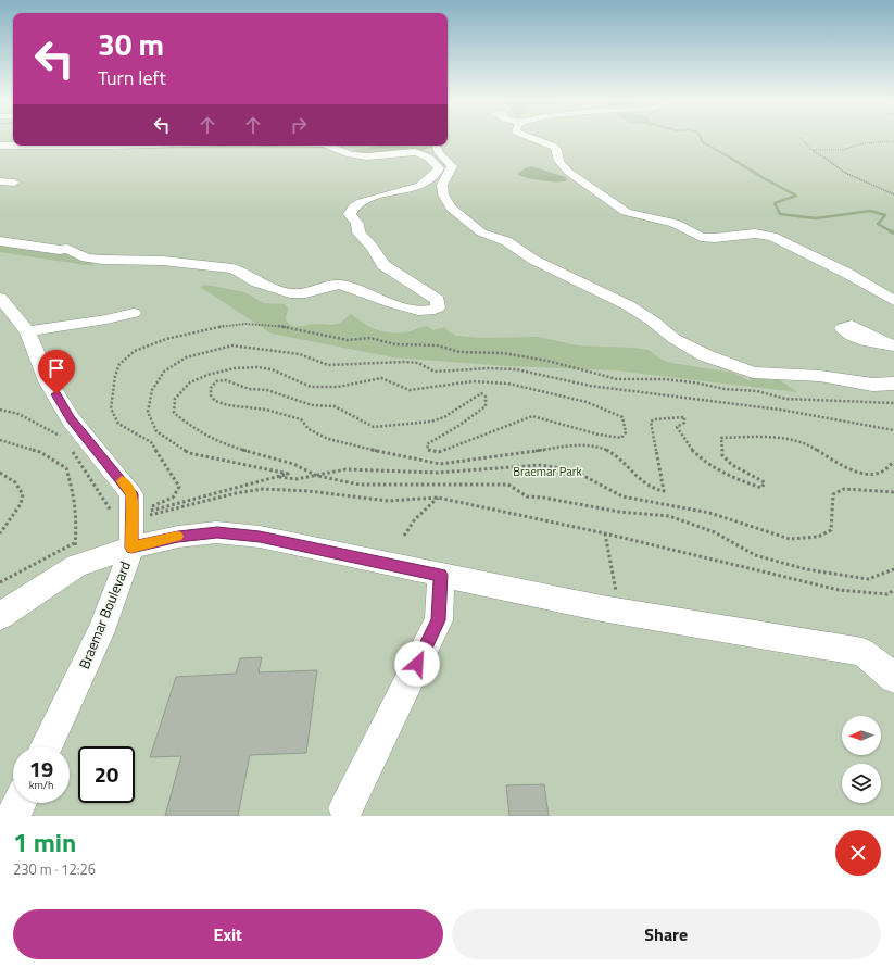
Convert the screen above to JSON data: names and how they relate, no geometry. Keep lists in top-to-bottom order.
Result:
{
  "streets": {
    "street": ["Braemar Boulevard"]
  },
  "parks": ["Braemar Park"],
  "north": "left",
  "page": {
    "turn": ["30 m", "Turn left"],
    "speed": "19 km/h",
    "limit": "20",
    "heading": ["1 min", "230 m · 12:26"],
    "buttons": ["Exit", "Share"]
  }
}
